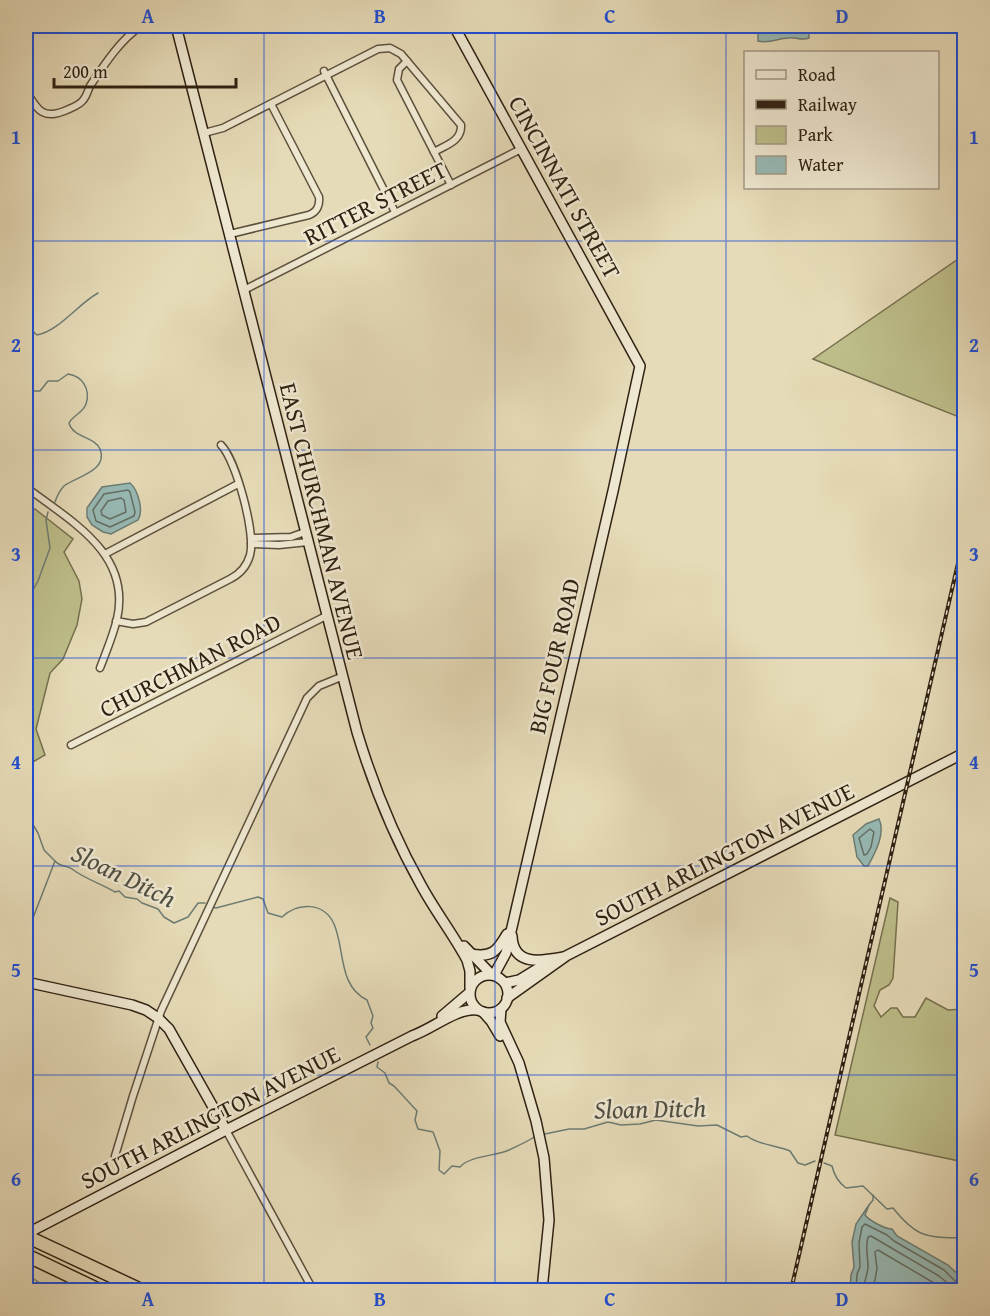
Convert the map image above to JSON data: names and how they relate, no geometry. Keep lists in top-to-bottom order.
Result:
{
  "streets": {
    "street": [
      "CINCINNATI STREET",
      "RITTER STREET",
      "EAST CHURCHMAN AVENUE",
      "BIG FOUR ROAD",
      "CHURCHMAN ROAD",
      "SOUTH ARLINGTON AVENUE"
    ]
  },
  "crossings": [
    ["CINCINNATI STREET", "RITTER STREET"],
    ["CINCINNATI STREET", "BIG FOUR ROAD"],
    ["RITTER STREET", "EAST CHURCHMAN AVENUE"],
    ["EAST CHURCHMAN AVENUE", "CHURCHMAN ROAD"],
    ["BIG FOUR ROAD", "SOUTH ARLINGTON AVENUE"]
  ],
  "water": ["Sloan Ditch"],
  "legend": [
    "Road",
    "Railway",
    "Park",
    "Water"
  ],
  "scale_bar": "200 m",
  "grid": {
    "columns": [
      "A",
      "B",
      "C",
      "D"
    ],
    "rows": [
      "1",
      "2",
      "3",
      "4",
      "5",
      "6"
    ]
  }
}
